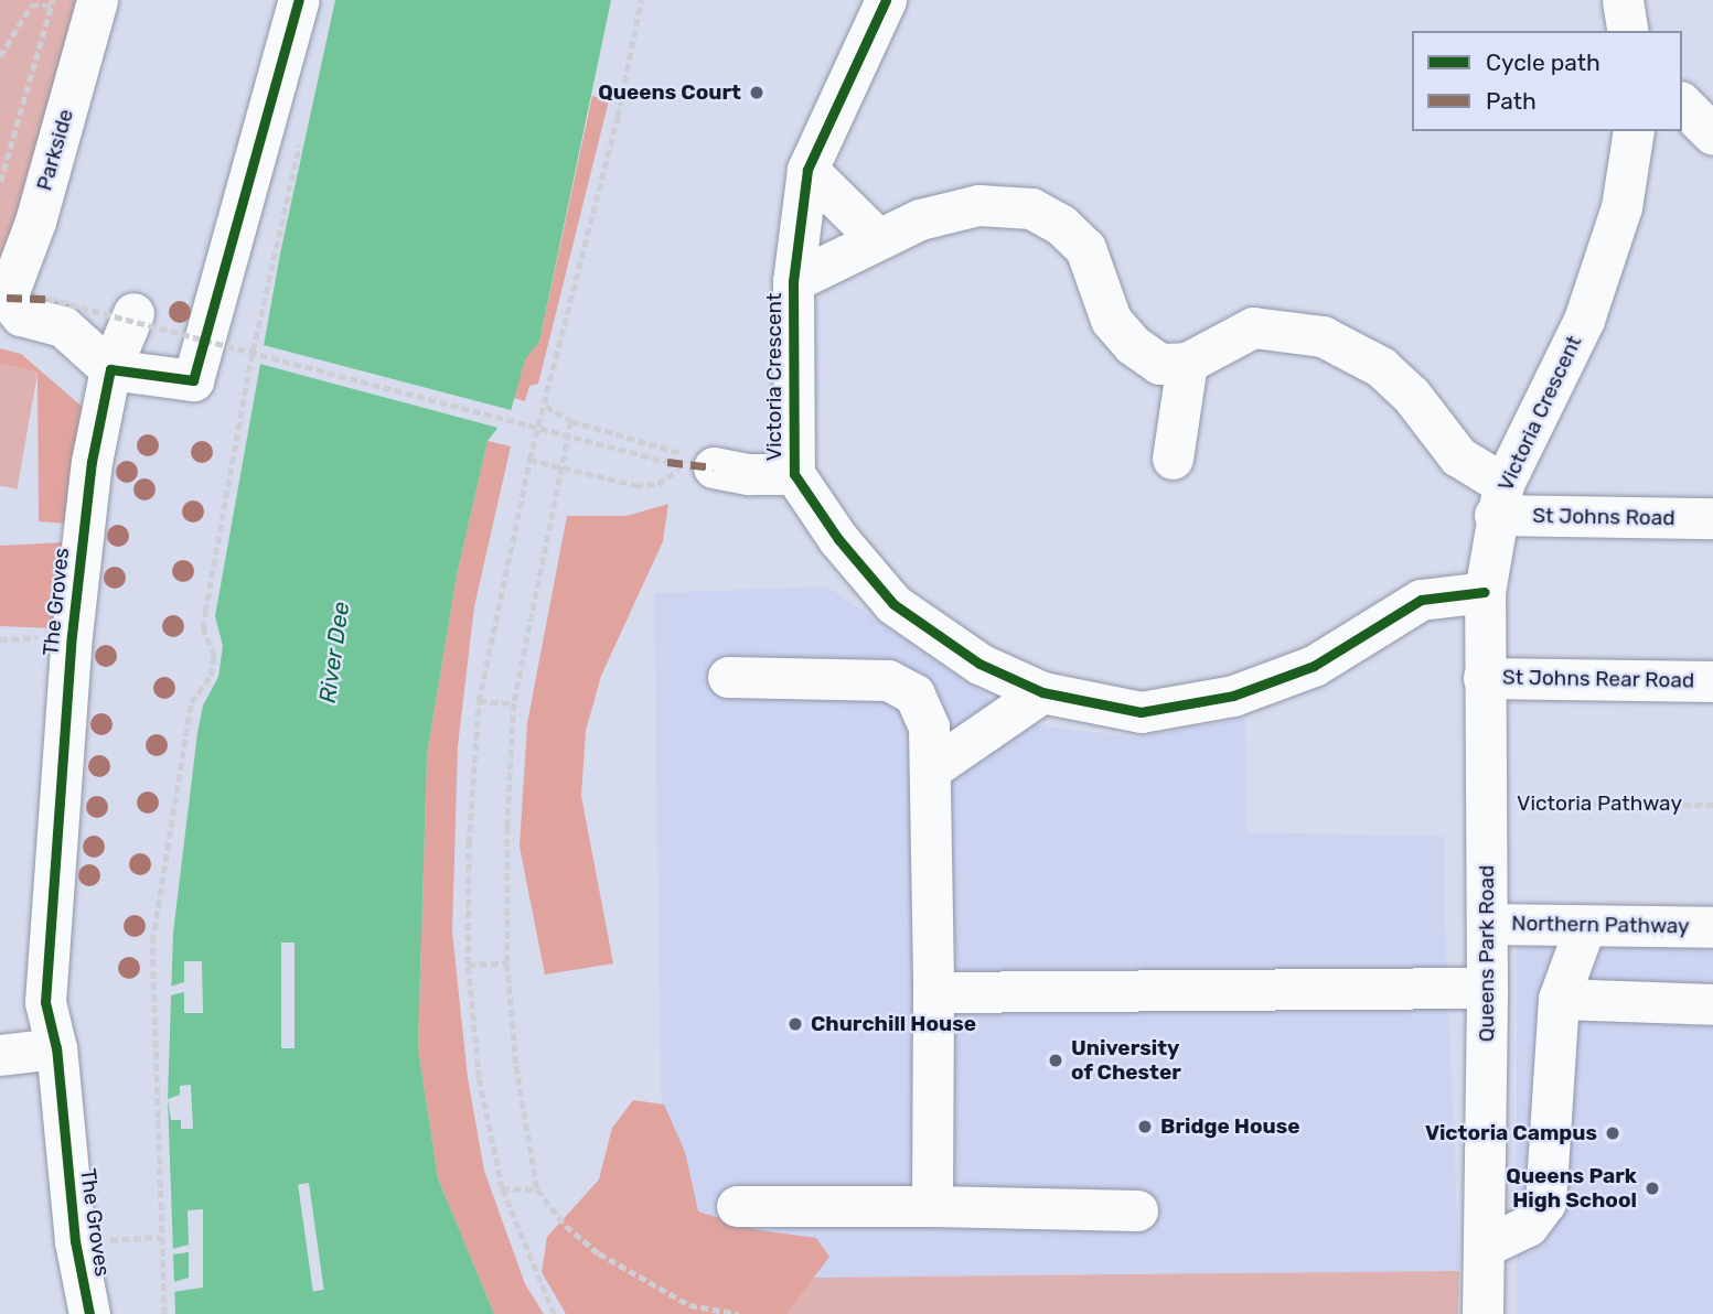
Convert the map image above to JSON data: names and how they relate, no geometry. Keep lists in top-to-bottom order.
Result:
{
  "streets": {
    "street": [
      "Parkside",
      "Victoria Crescent",
      "St Johns Road",
      "The Groves",
      "St Johns Rear Road",
      "Northern Pathway",
      "Queens Park Road"
    ],
    "path": ["Victoria Pathway"]
  },
  "crossings": [
    ["Victoria Crescent", "St Johns Road"],
    ["Victoria Crescent", "Queens Park Road"],
    ["St Johns Rear Road", "Queens Park Road"],
    ["Victoria Pathway", "Queens Park Road"],
    ["Northern Pathway", "Queens Park Road"]
  ],
  "water": ["River Dee"],
  "places": [
    "Queens Court",
    "Churchill House",
    "University of Chester",
    "Bridge House",
    "Victoria Campus",
    "Queens Park High School"
  ],
  "legend": ["Cycle path", "Path"]
}
